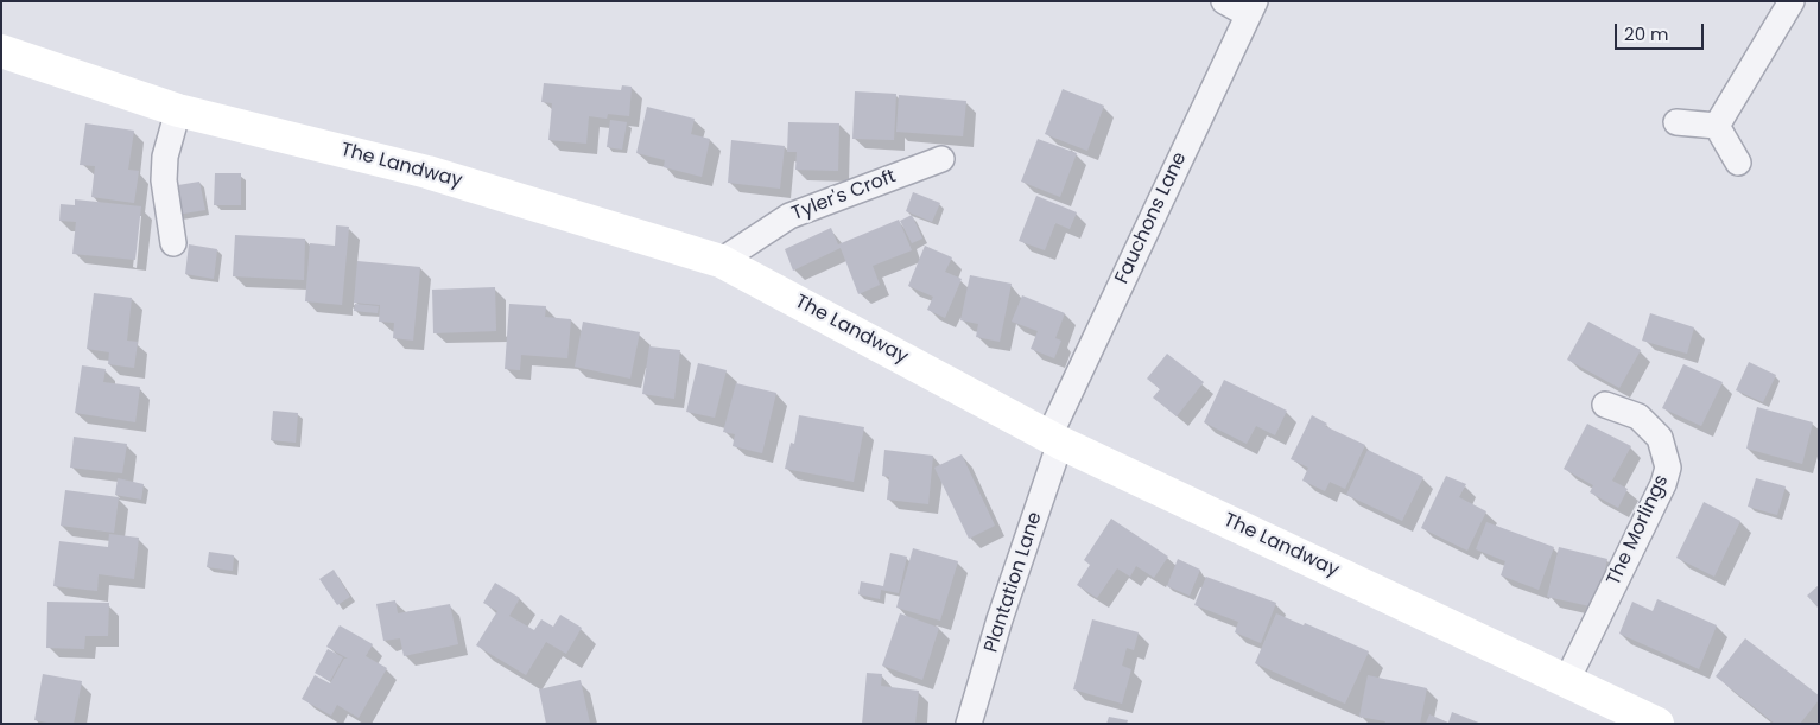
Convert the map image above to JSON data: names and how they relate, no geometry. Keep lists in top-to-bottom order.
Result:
{
  "streets": {
    "street": [
      "The Landway",
      "Tyler's Croft",
      "Fauchons Lane",
      "The Morlings",
      "Plantation Lane"
    ]
  },
  "crossings": [
    ["The Landway", "Tyler's Croft"],
    ["The Landway", "Fauchons Lane"],
    ["The Landway", "The Morlings"],
    ["The Landway", "Plantation Lane"],
    ["Fauchons Lane", "Plantation Lane"]
  ],
  "scale_bar": "20 m"
}
